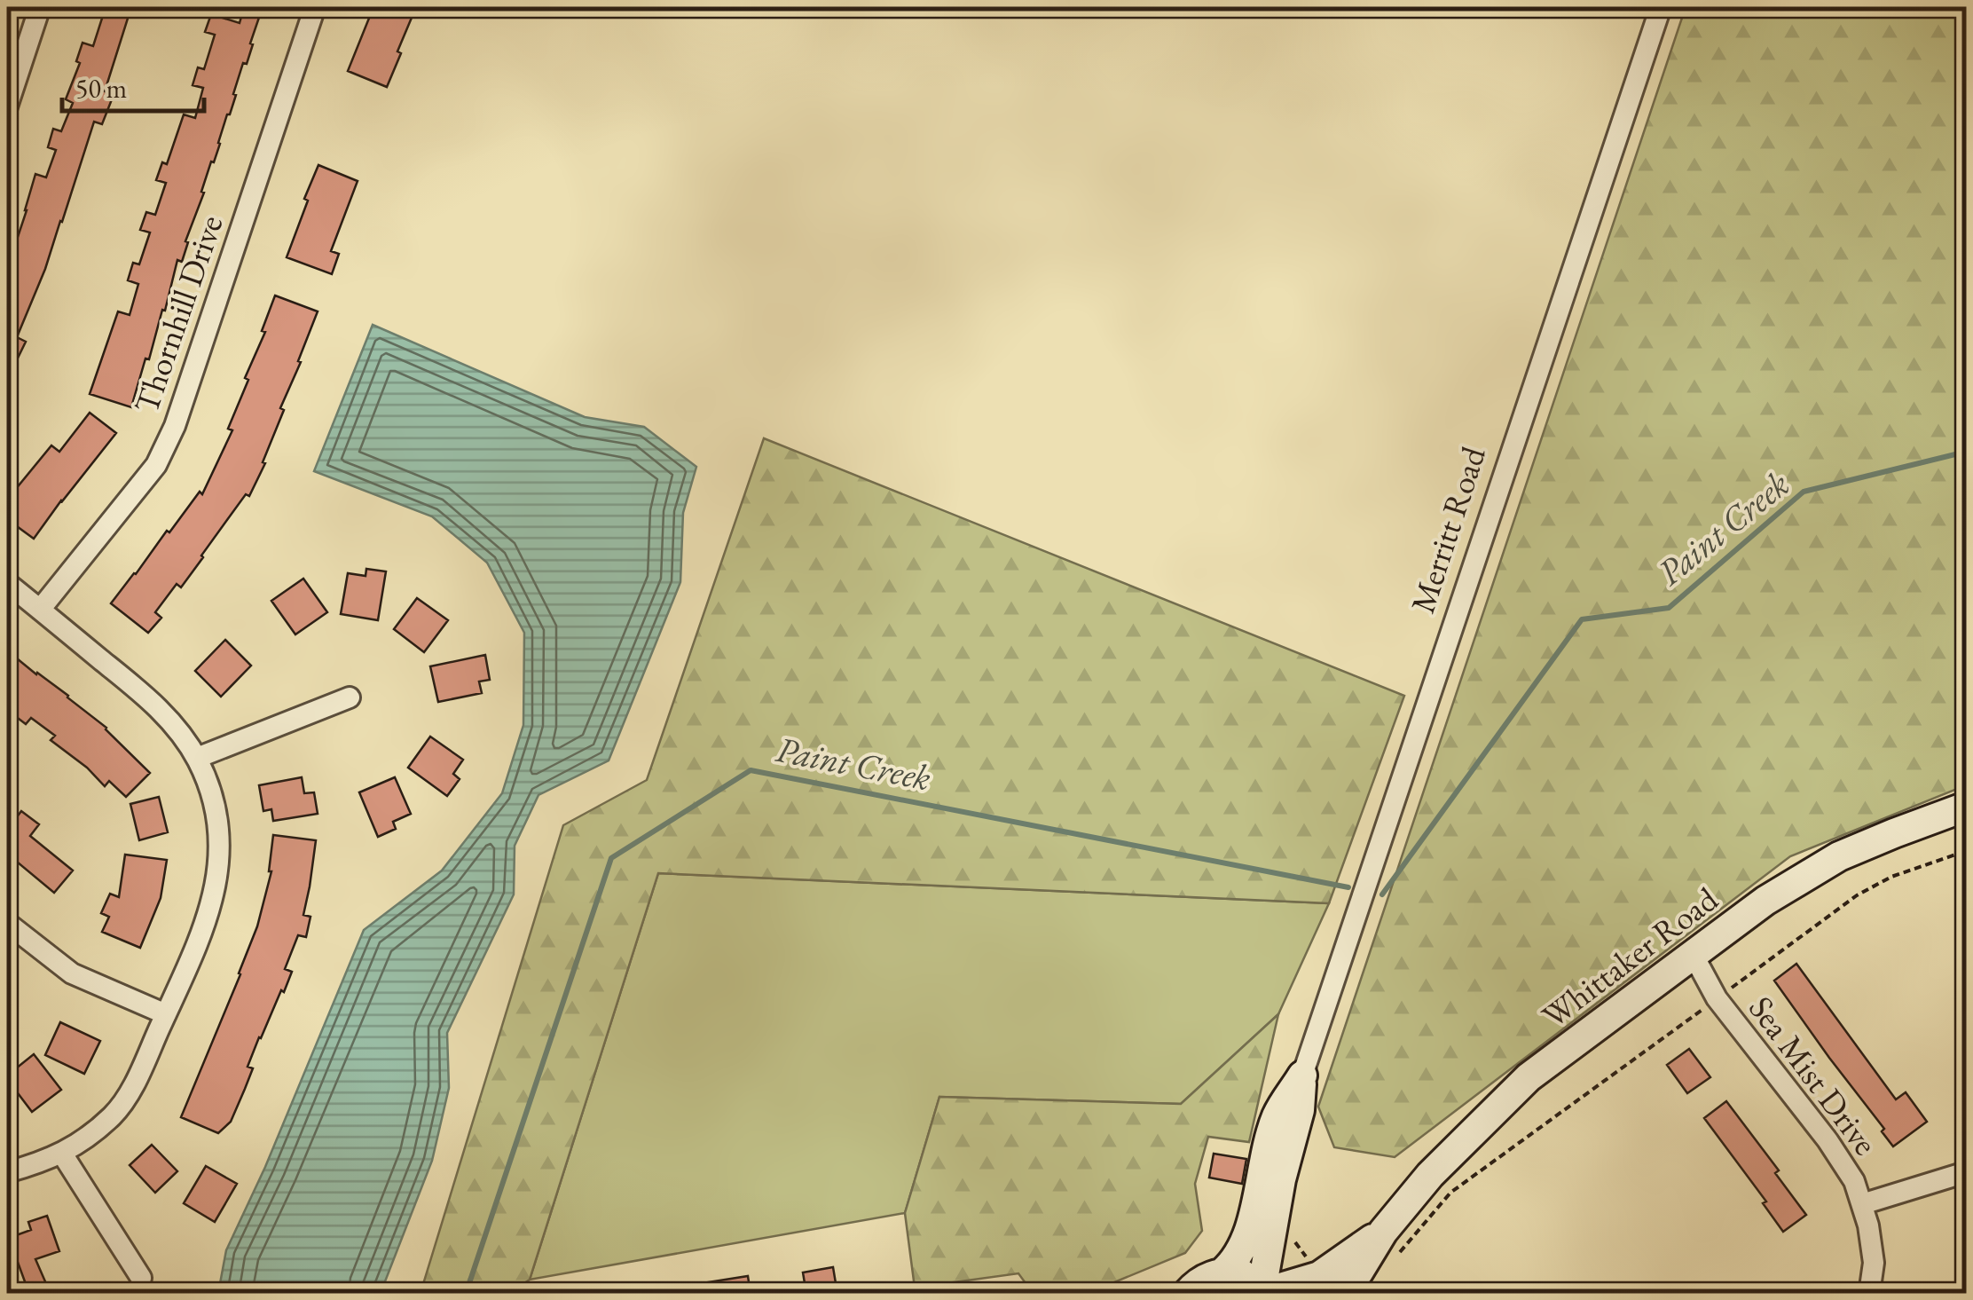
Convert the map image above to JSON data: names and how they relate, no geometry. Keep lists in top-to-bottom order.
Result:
{
  "streets": {
    "main road": ["Merritt Road", "Whittaker Road"],
    "street": ["Thornhill Drive", "Sea Mist Drive"]
  },
  "crossings": [
    ["Merritt Road", "Whittaker Road"],
    ["Whittaker Road", "Sea Mist Drive"]
  ],
  "water": ["Paint Creek"],
  "scale_bar": "50 m"
}
